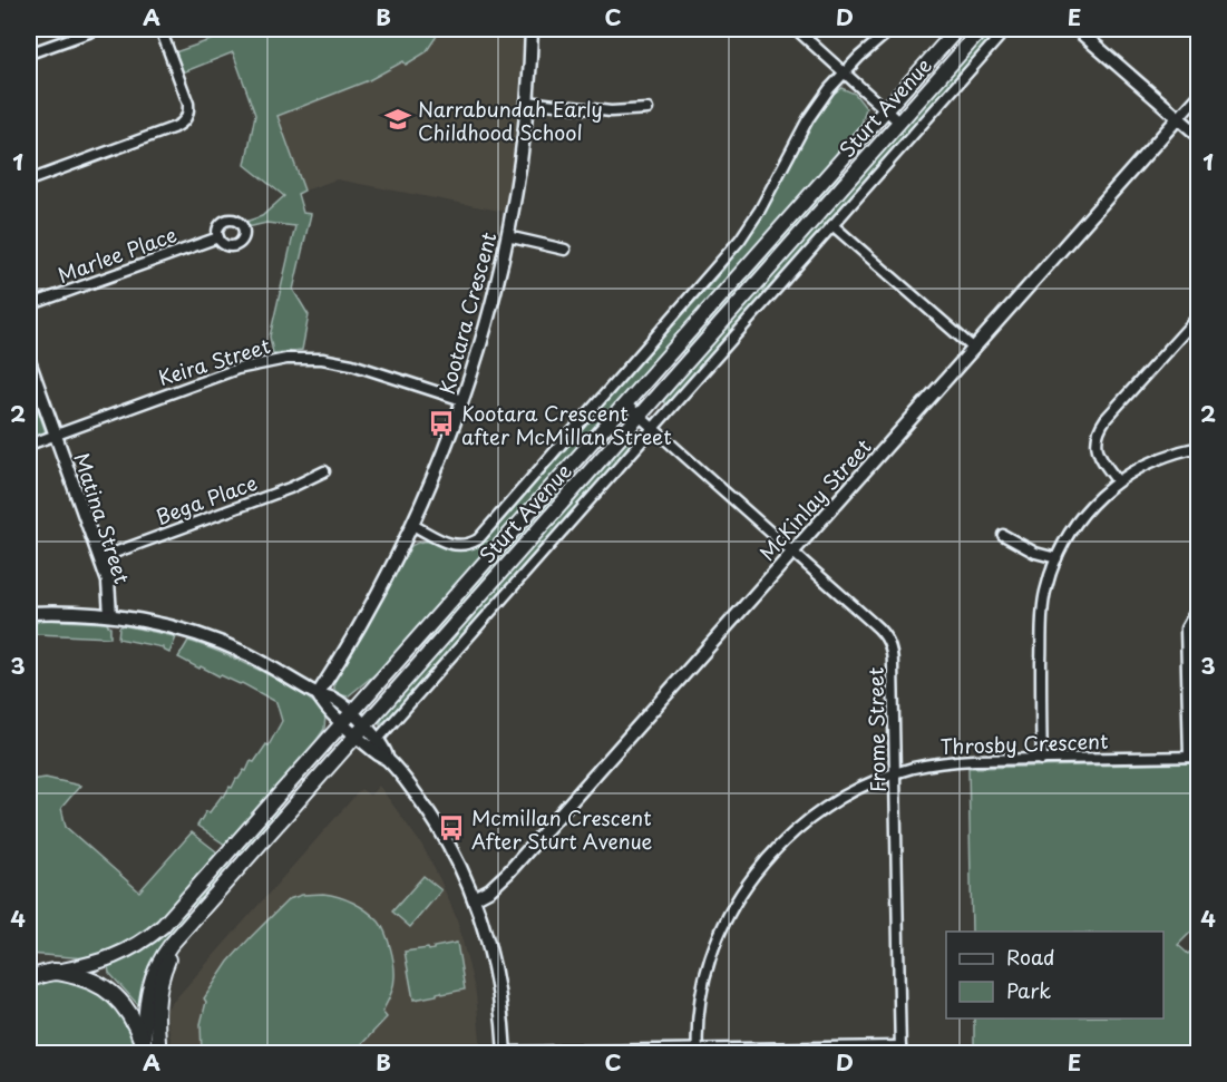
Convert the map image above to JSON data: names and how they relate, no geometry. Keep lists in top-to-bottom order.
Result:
{
  "streets": {
    "main road": ["Sturt Avenue"],
    "street": [
      "Marlee Place",
      "Kootara Crescent",
      "Keira Street",
      "Bega Place",
      "McKinlay Street",
      "Matina Street",
      "Frome Street",
      "Throsby Crescent"
    ]
  },
  "crossings": [
    ["Sturt Avenue", "Kootara Crescent"],
    ["Sturt Avenue", "Frome Street"],
    ["Kootara Crescent", "Keira Street"],
    ["Keira Street", "Matina Street"],
    ["Bega Place", "Matina Street"],
    ["McKinlay Street", "Frome Street"],
    ["Frome Street", "Throsby Crescent"]
  ],
  "places": {
    "school or university": ["Narrabundah Early Childhood School"],
    "bus stop": ["Kootara Crescent after McMillan Street", "Mcmillan Crescent After Sturt Avenue"]
  },
  "legend": ["Road", "Park"],
  "grid": {
    "columns": [
      "A",
      "B",
      "C",
      "D",
      "E"
    ],
    "rows": [
      "1",
      "2",
      "3",
      "4"
    ]
  }
}
